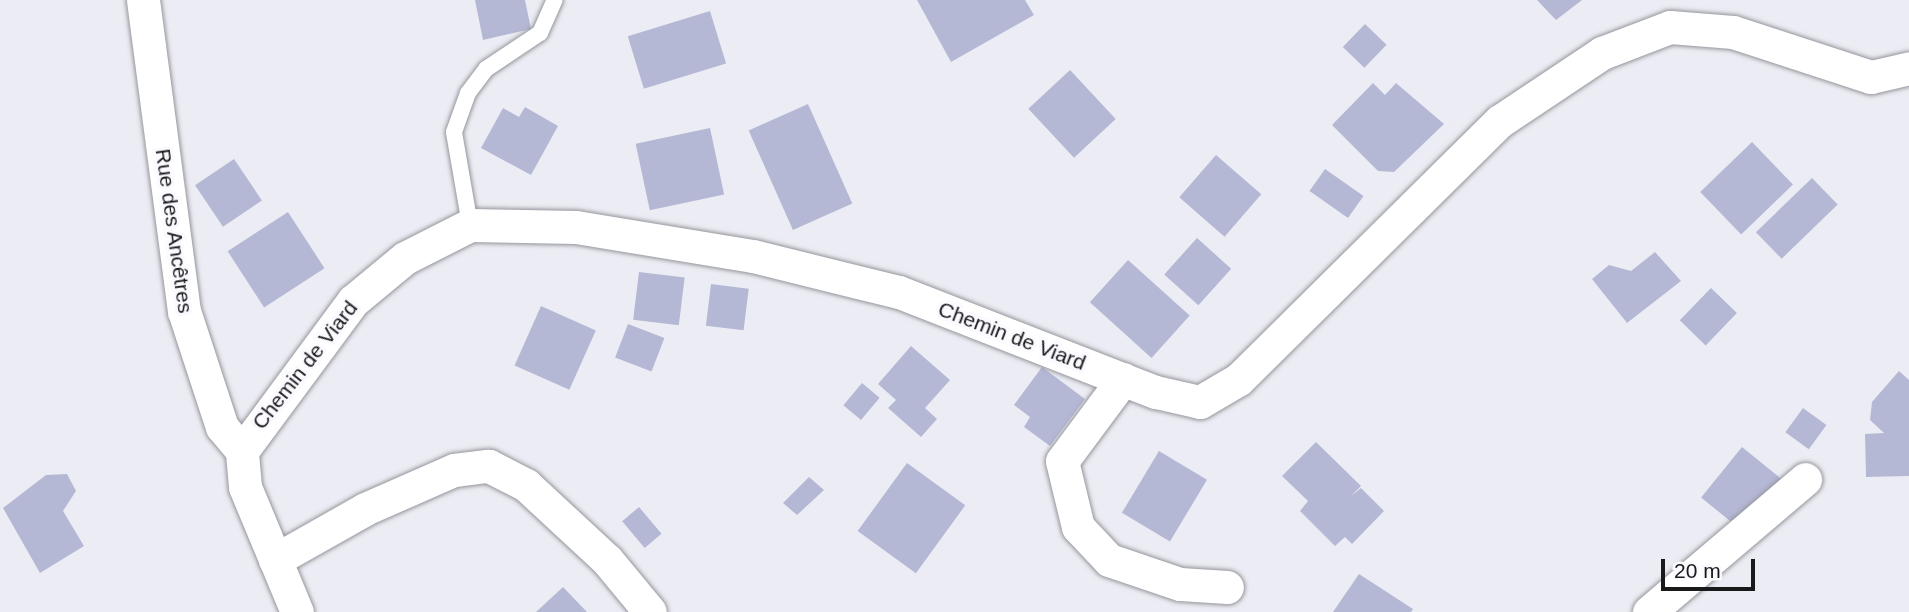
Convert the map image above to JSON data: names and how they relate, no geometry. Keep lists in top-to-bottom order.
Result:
{
  "streets": {
    "street": ["Rue des Ancêtres", "Chemin de Viard"]
  },
  "crossings": [
    ["Rue des Ancêtres", "Chemin de Viard"]
  ],
  "scale_bar": "20 m"
}
